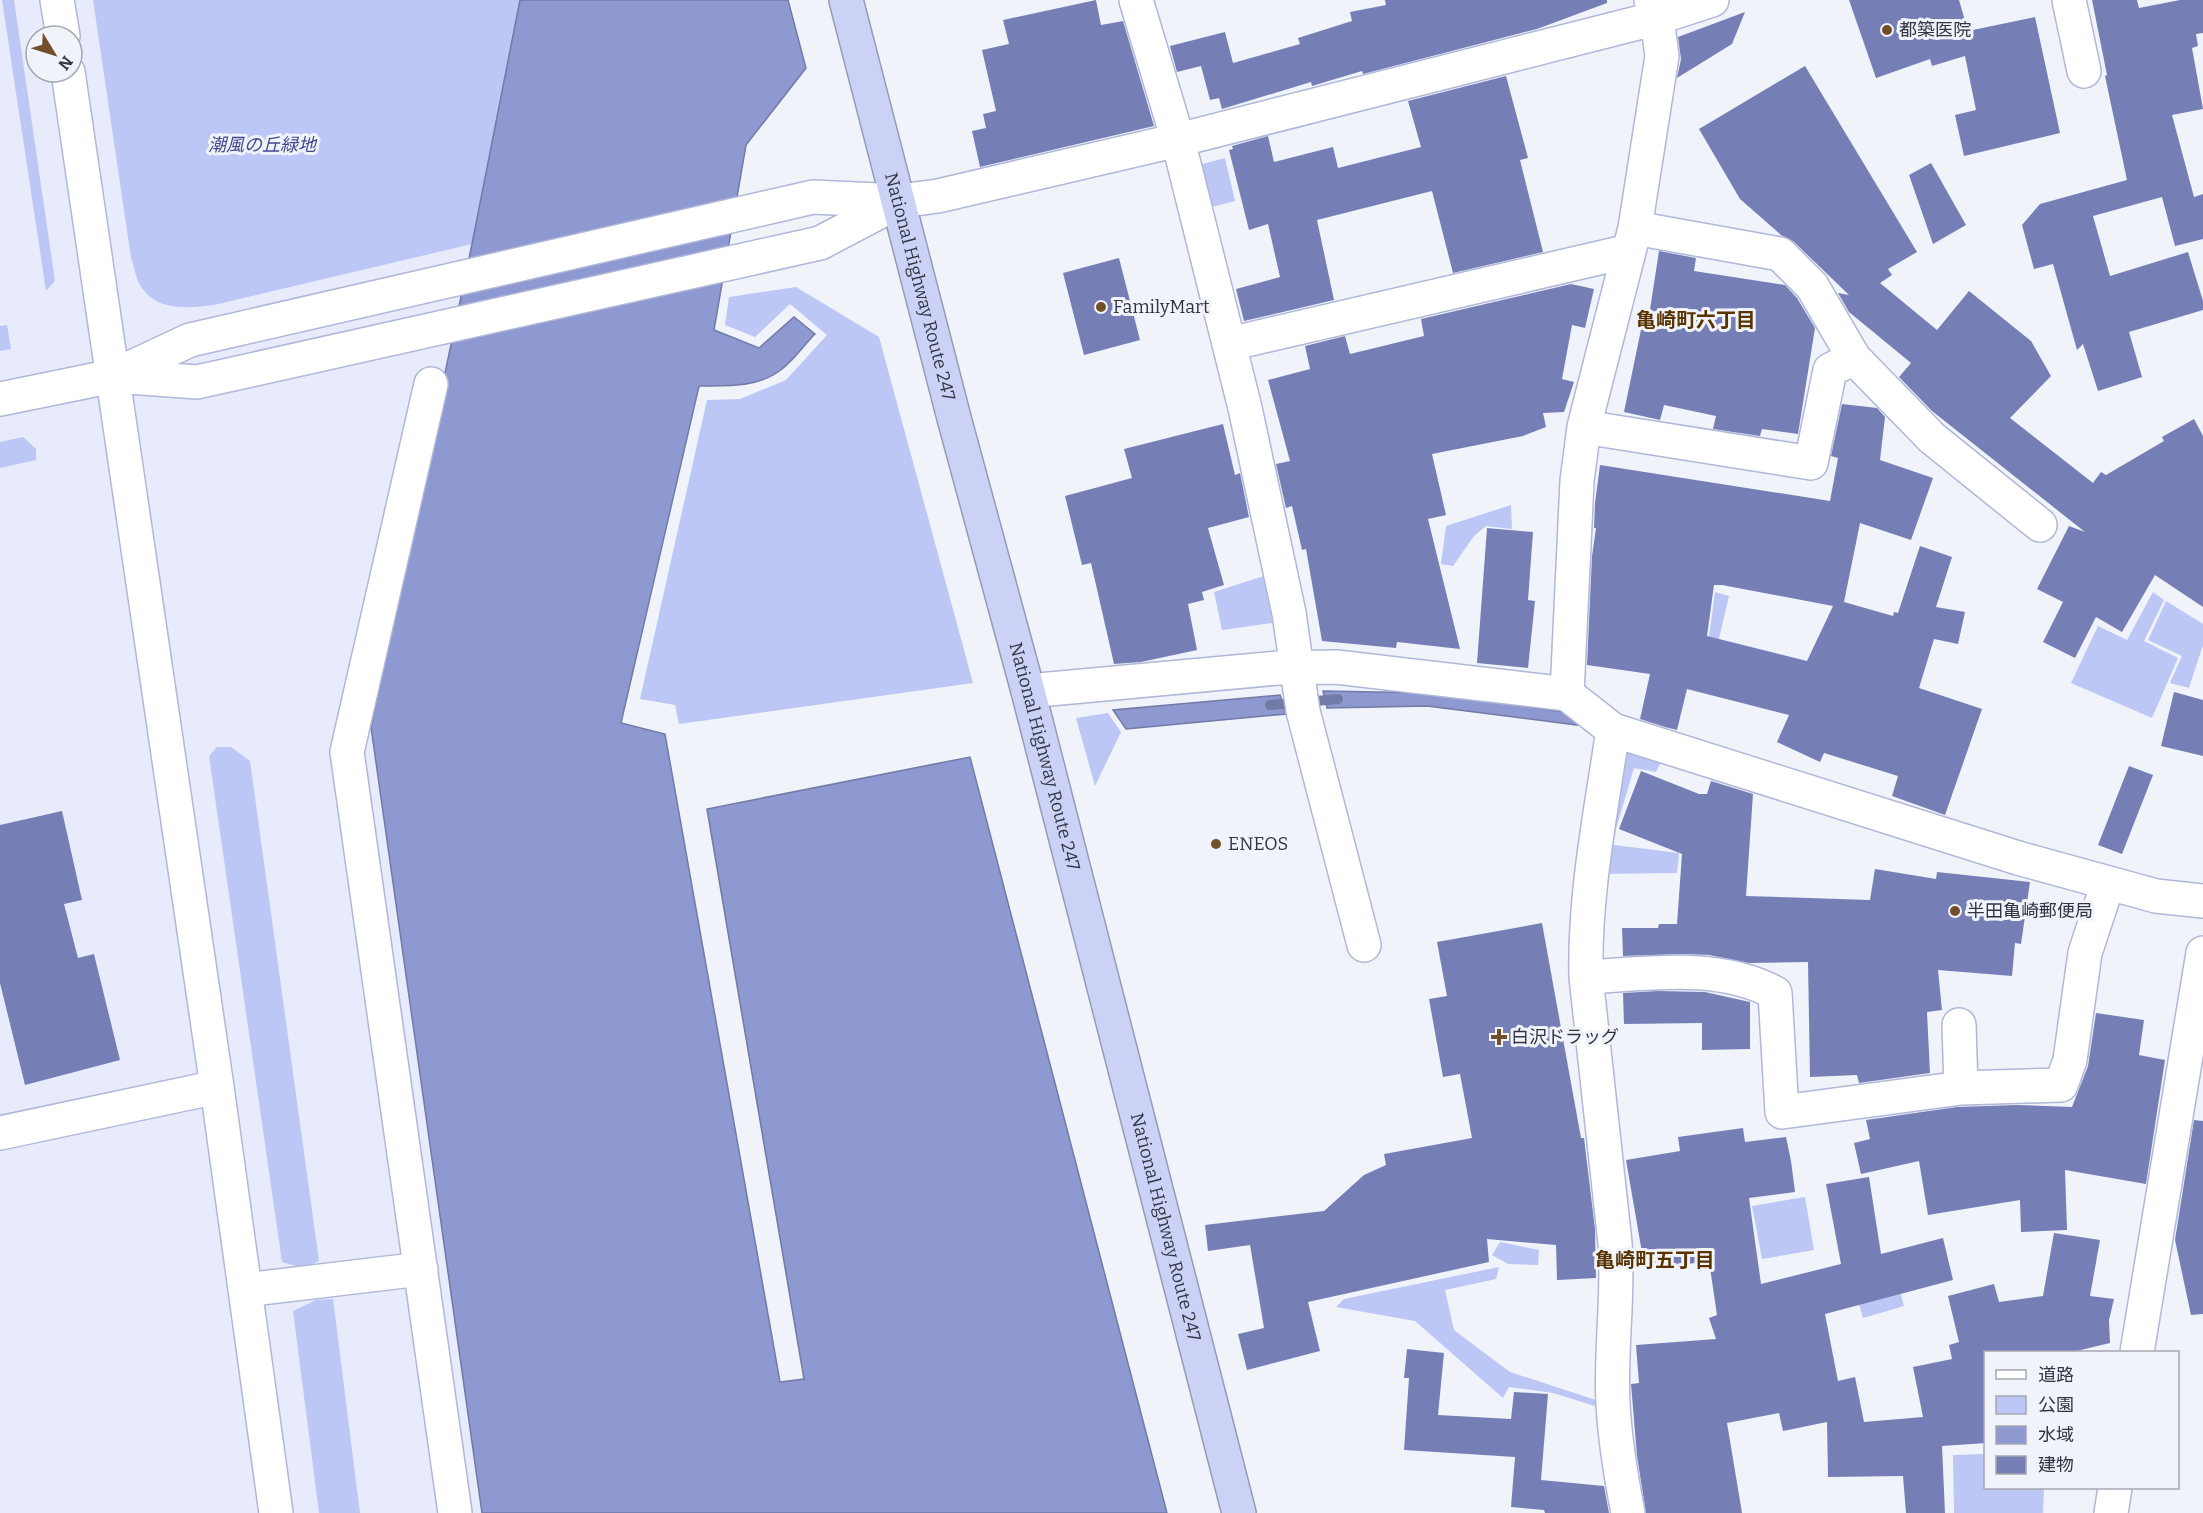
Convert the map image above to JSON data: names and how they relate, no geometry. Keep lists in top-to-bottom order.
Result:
{
  "streets": {
    "highway": ["National Highway Route 247"]
  },
  "districts": ["亀崎町六丁目", "亀崎町五丁目"],
  "parks": ["潮風の丘緑地"],
  "places": {
    "other": [
      "都築医院",
      "FamilyMart",
      "ENEOS",
      "半田亀崎郵便局"
    ],
    "health": ["白沢ドラッグ"]
  },
  "legend": [
    "道路",
    "公園",
    "水域",
    "建物"
  ],
  "north": "bottom right"
}
